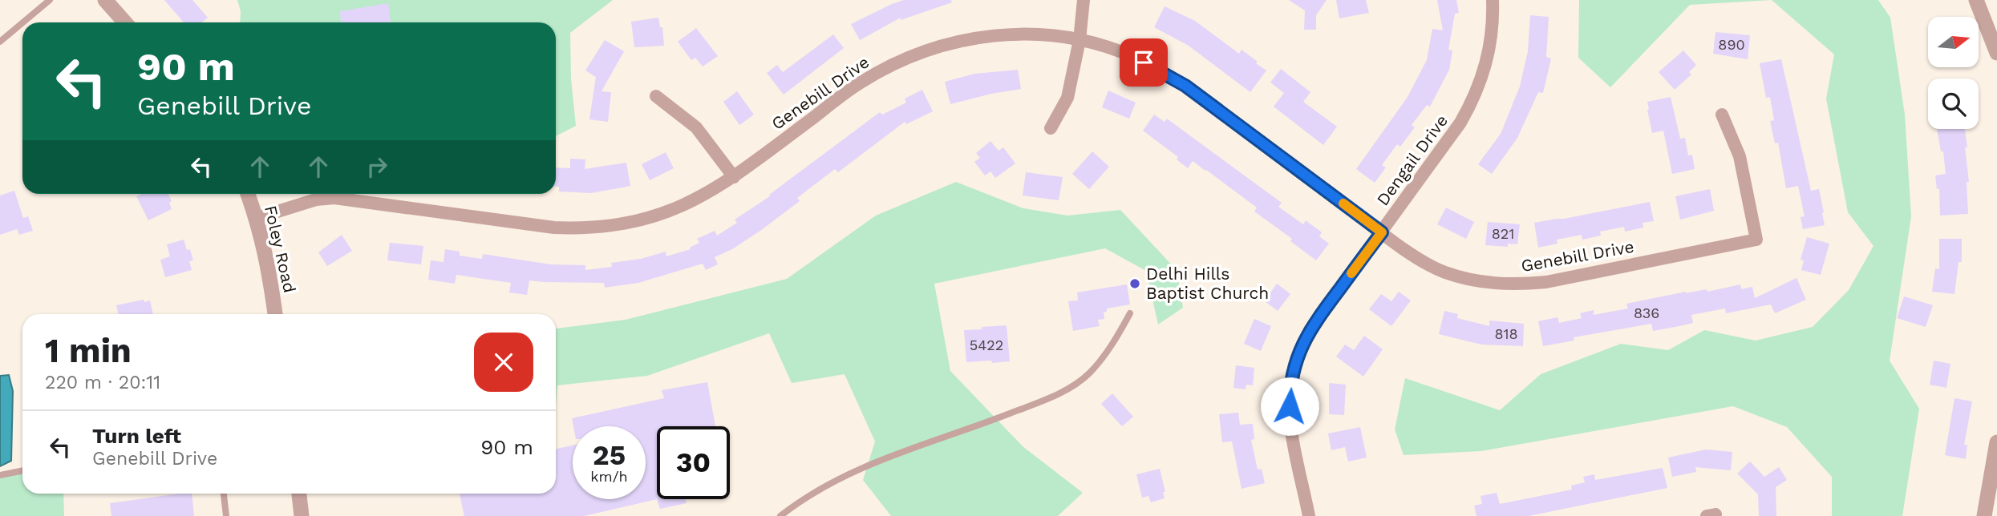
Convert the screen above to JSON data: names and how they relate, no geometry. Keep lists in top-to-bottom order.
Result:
{
  "streets": {
    "street": ["Genebill Drive", "Dengail Drive", "Foley Road"]
  },
  "crossings": [
    ["Genebill Drive", "Dengail Drive"],
    ["Genebill Drive", "Foley Road"]
  ],
  "places": ["Delhi Hills Baptist Church"],
  "house_numbers": [
    "890",
    "821",
    "836",
    "818",
    "5422"
  ],
  "north": "right",
  "page": {
    "turn": ["90 m", "Genebill Drive"],
    "heading": ["1 min", "220 m · 20:11"],
    "list": [
      {
        "name": "Turn left",
        "note": "Genebill Drive",
        "value": "90 m"
      }
    ],
    "speed": "25 km/h",
    "limit": "30"
  }
}
